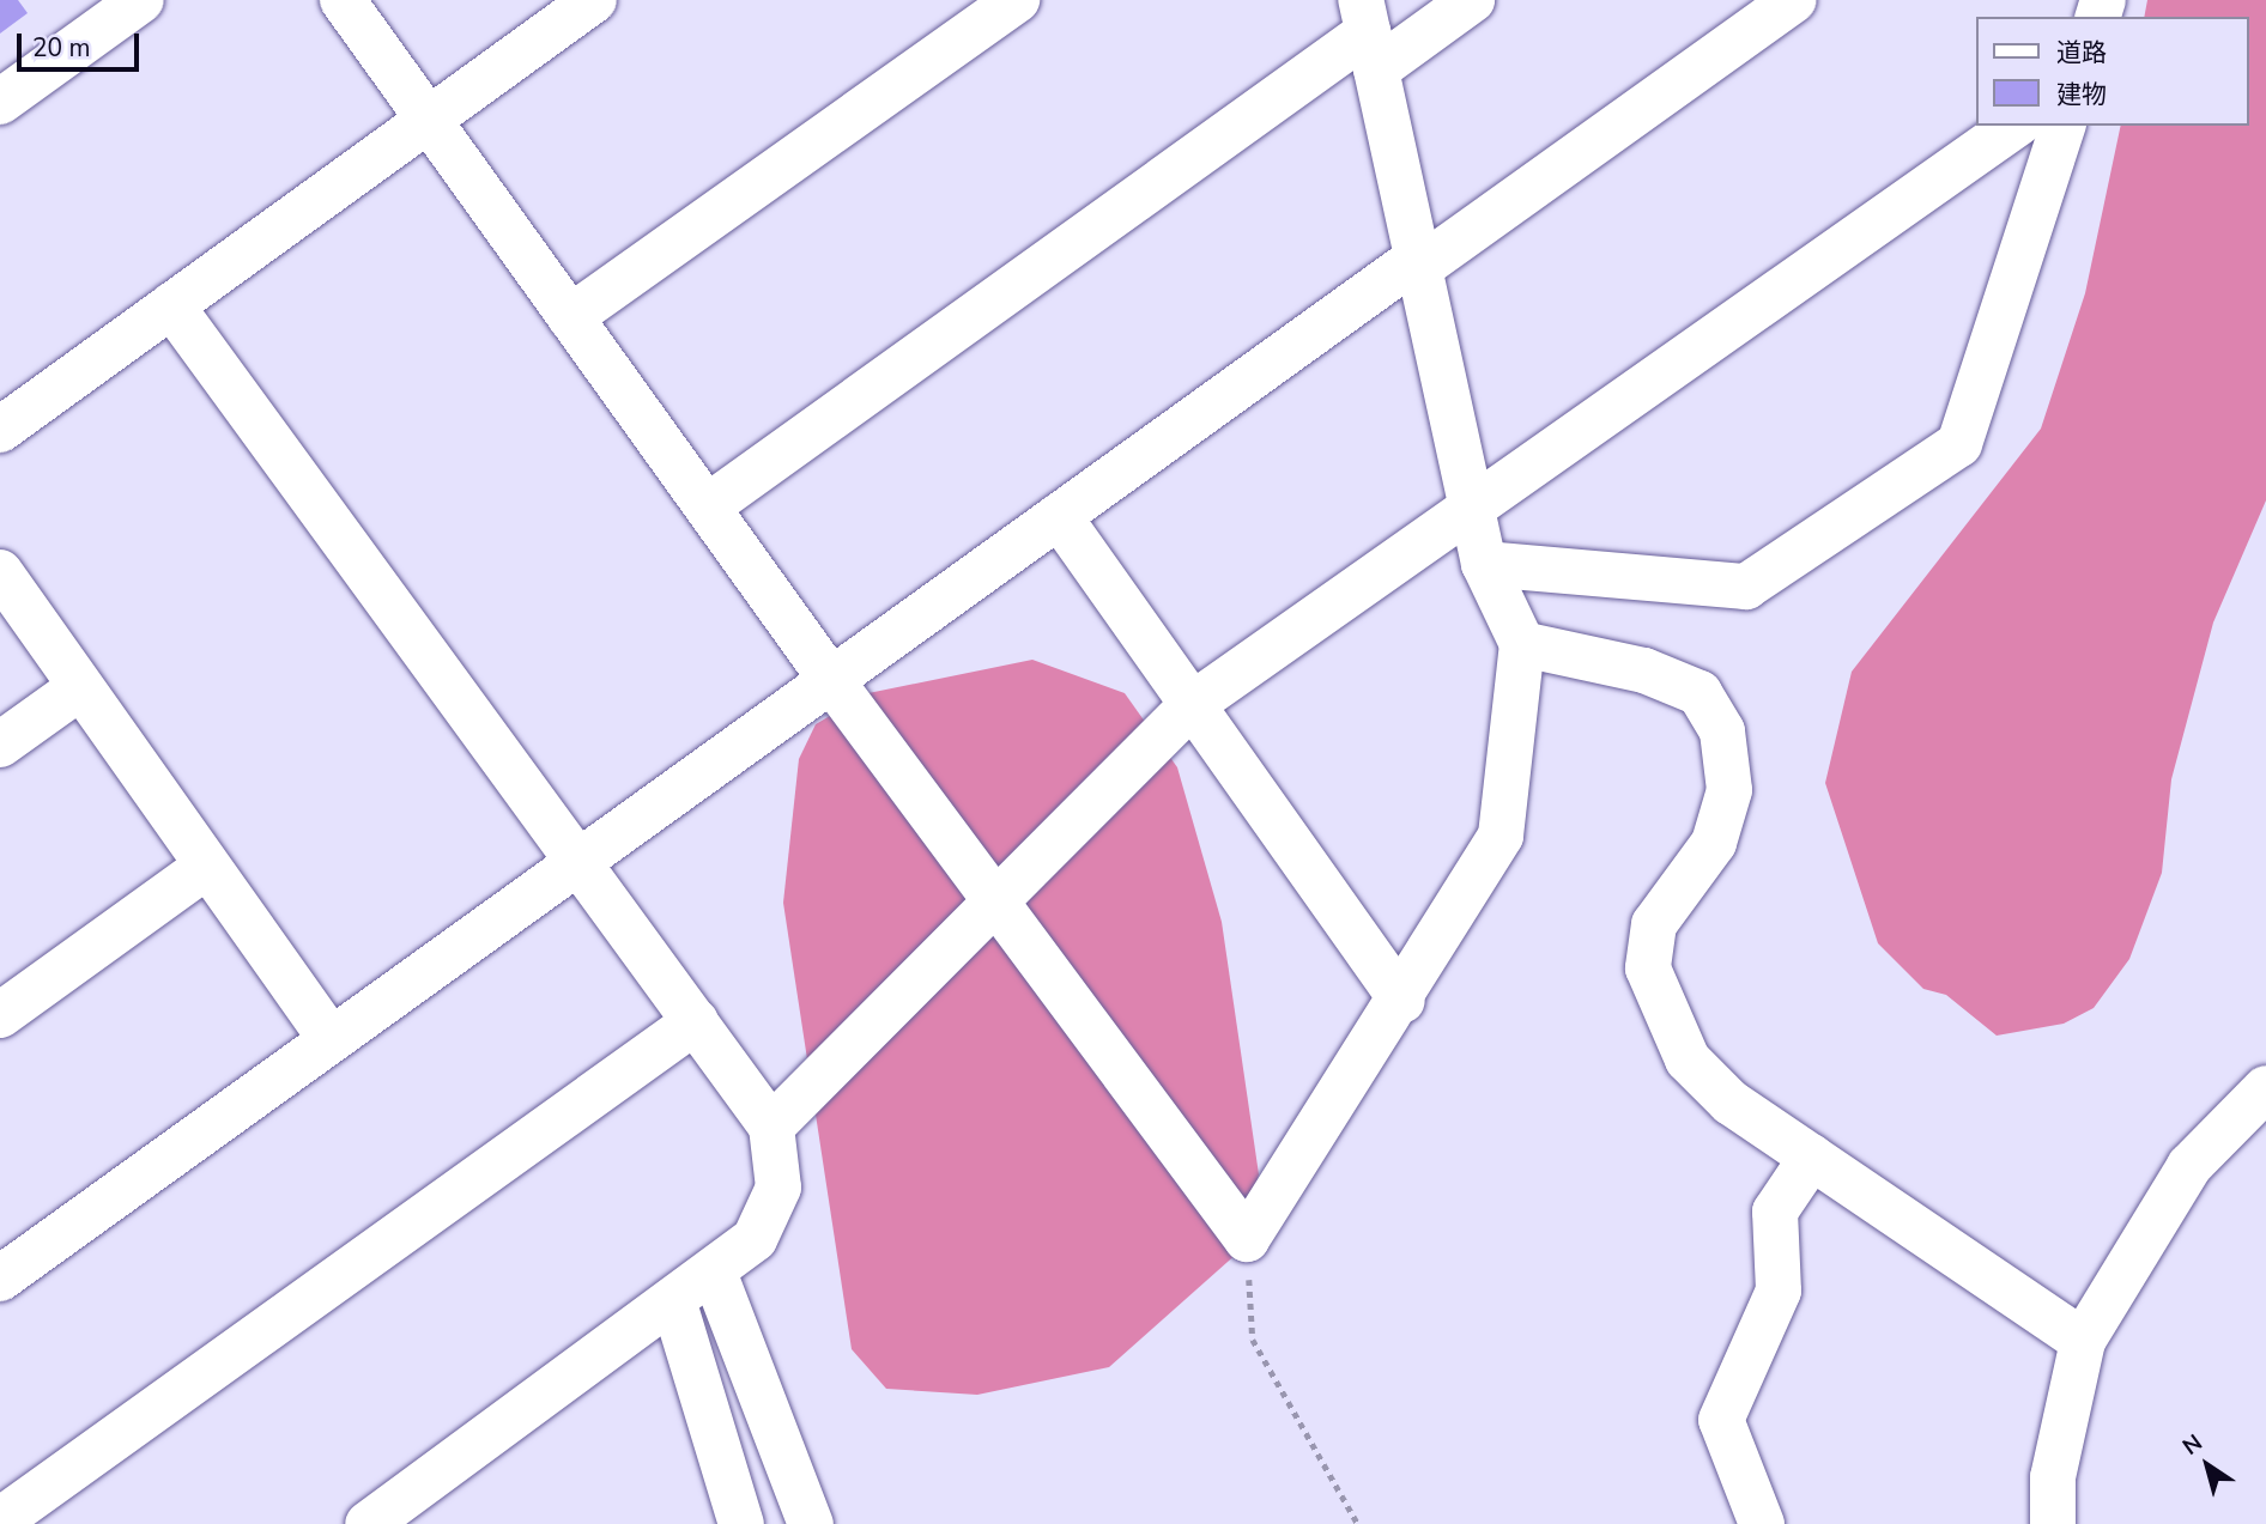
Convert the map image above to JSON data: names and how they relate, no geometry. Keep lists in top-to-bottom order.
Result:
{
  "legend": ["道路", "建物"],
  "scale_bar": "20 m",
  "north": "top left"
}
